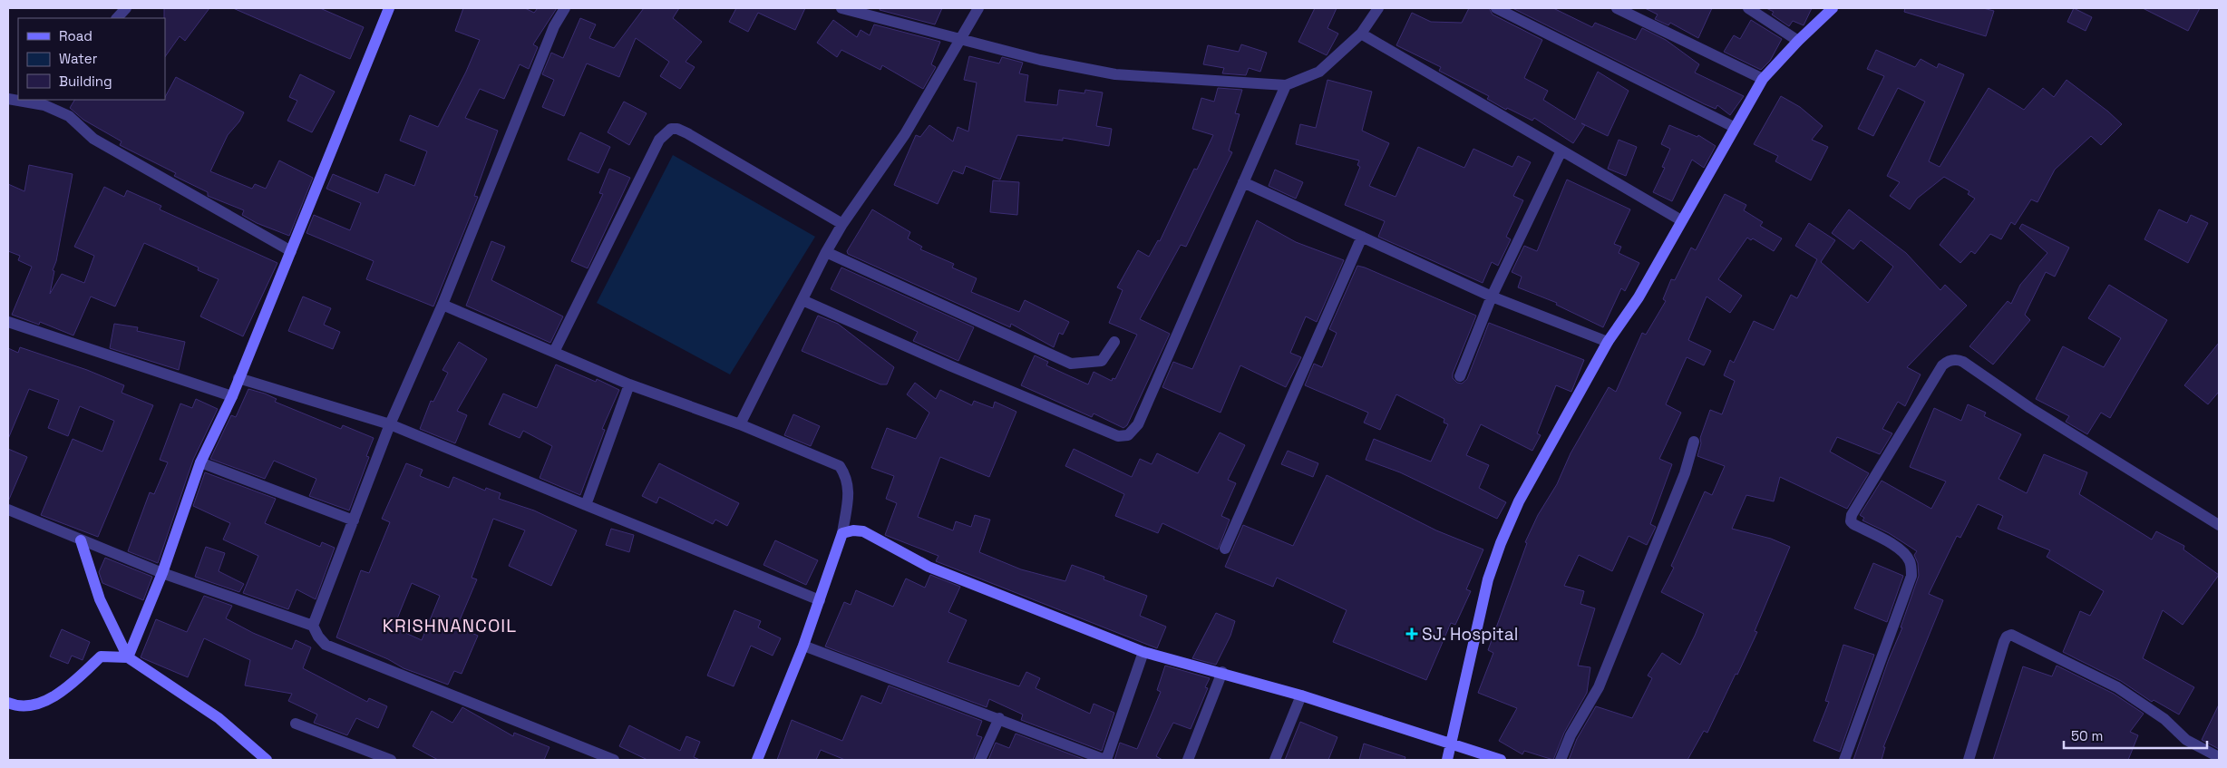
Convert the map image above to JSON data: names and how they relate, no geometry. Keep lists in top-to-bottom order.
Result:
{
  "districts": ["KRISHNANCOIL"],
  "places": {
    "health": ["SJ. Hospital"]
  },
  "legend": ["Road", "Water", "Building"],
  "scale_bar": "50 m"
}
